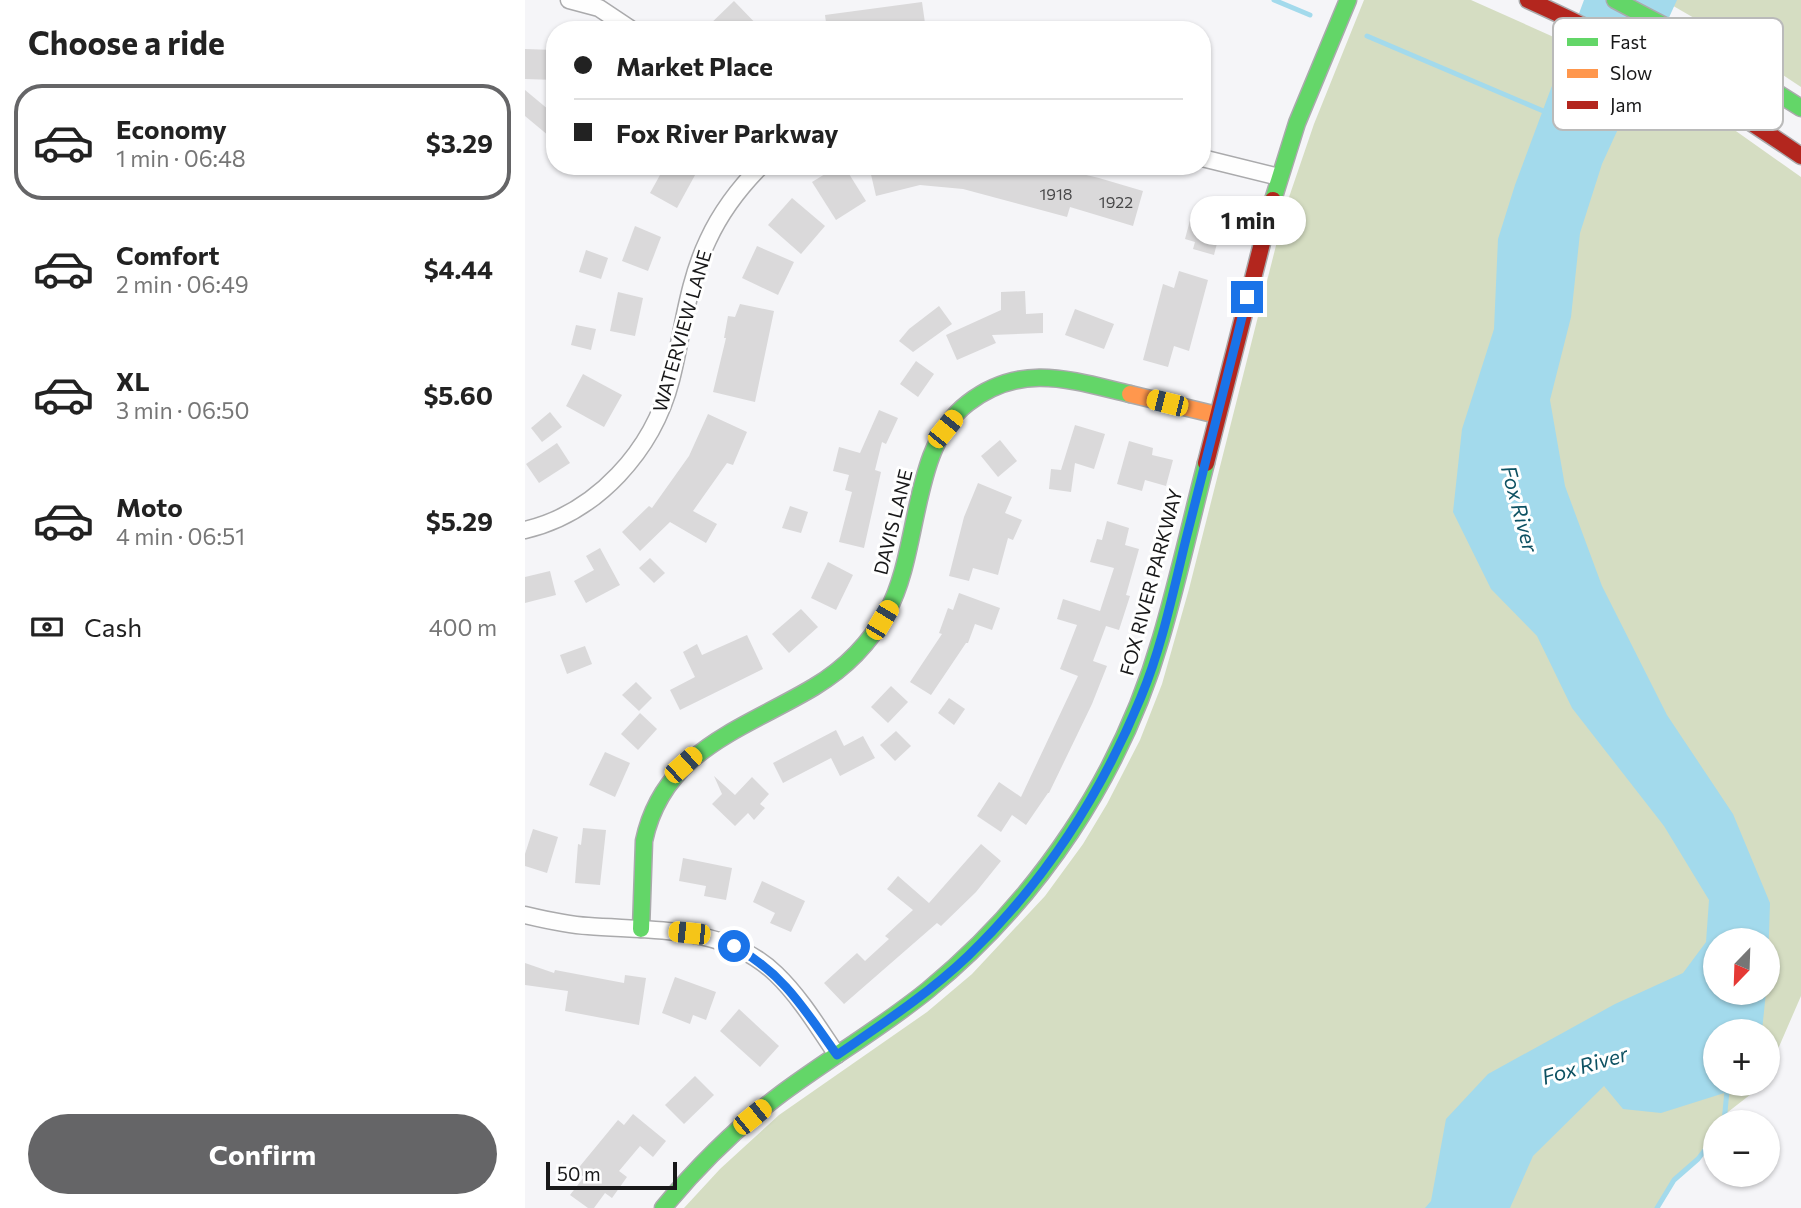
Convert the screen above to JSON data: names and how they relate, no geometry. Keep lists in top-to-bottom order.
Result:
{
  "streets": {
    "street": ["WATERVIEW LANE", "DAVIS LANE", "FOX RIVER PARKWAY"]
  },
  "crossings": [
    ["DAVIS LANE", "FOX RIVER PARKWAY"]
  ],
  "water": ["Fox River"],
  "house_numbers": ["1918", "1922"],
  "legend": ["Fast", "Slow", "Jam"],
  "scale_bar": "50 m",
  "north": "bottom left",
  "page": {
    "heading": "Choose a ride",
    "banner": ["Market Place", "Fox River Parkway"],
    "list": [
      {
        "name": "Economy",
        "note": "1 min · 06:48",
        "value": "$3.29"
      },
      {
        "name": "Comfort",
        "note": "2 min · 06:49",
        "value": "$4.44"
      },
      {
        "name": "XL",
        "note": "3 min · 06:50",
        "value": "$5.60"
      },
      {
        "name": "Moto",
        "note": "4 min · 06:51",
        "value": "$5.29"
      }
    ],
    "bubble": "1 min",
    "pay": ["Cash", "400 m"],
    "map_buttons": ["+", "−"],
    "buttons": "Confirm",
    "scale": "50 m"
  }
}
